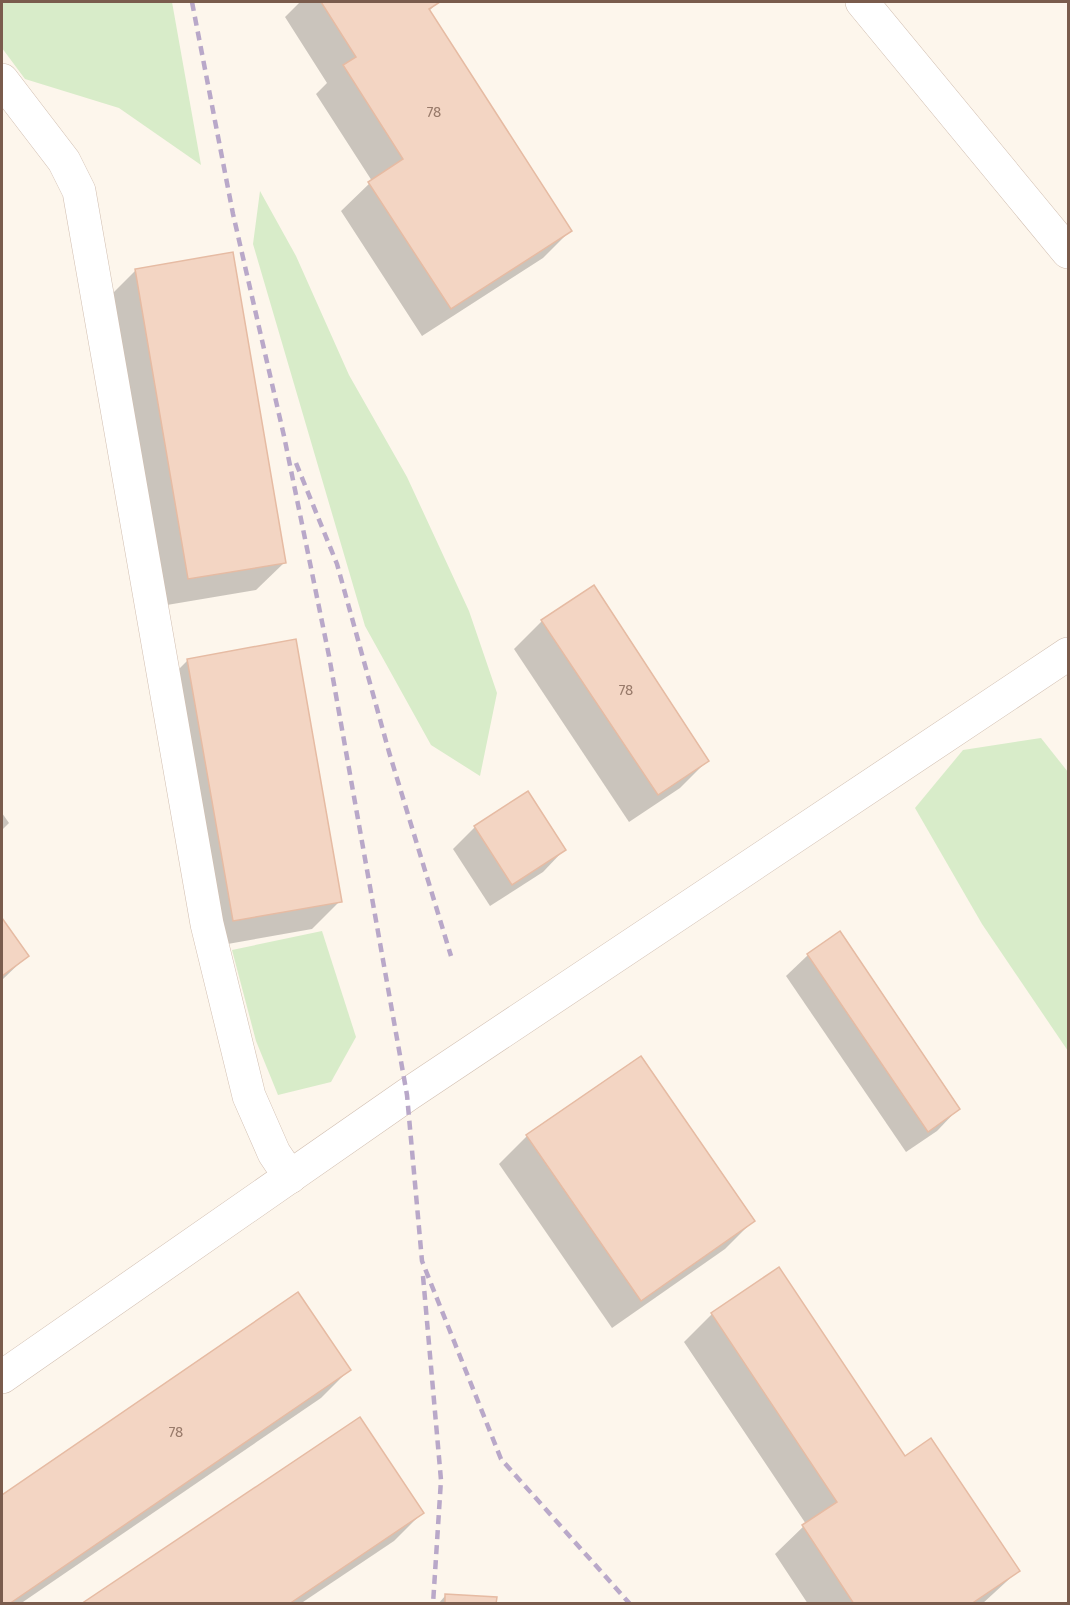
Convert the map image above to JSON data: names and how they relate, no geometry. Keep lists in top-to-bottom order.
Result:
{
  "house_numbers": ["78", "78", "78"]
}
